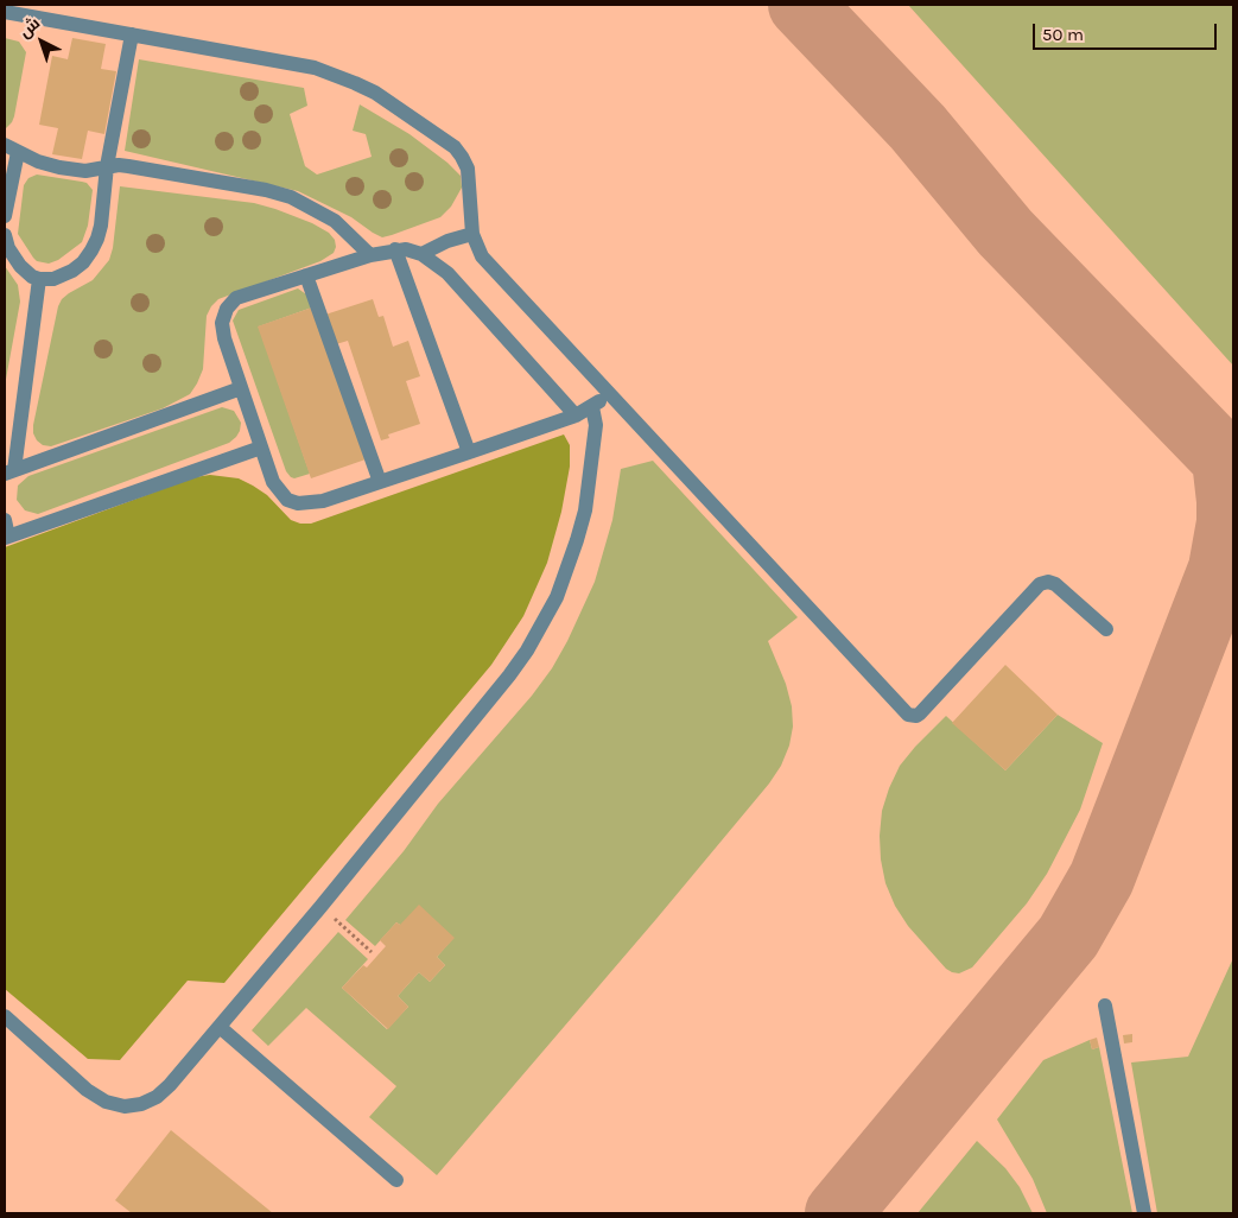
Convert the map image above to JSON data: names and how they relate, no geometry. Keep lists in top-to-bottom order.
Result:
{
  "scale_bar": "50 m",
  "north": "top left"
}
